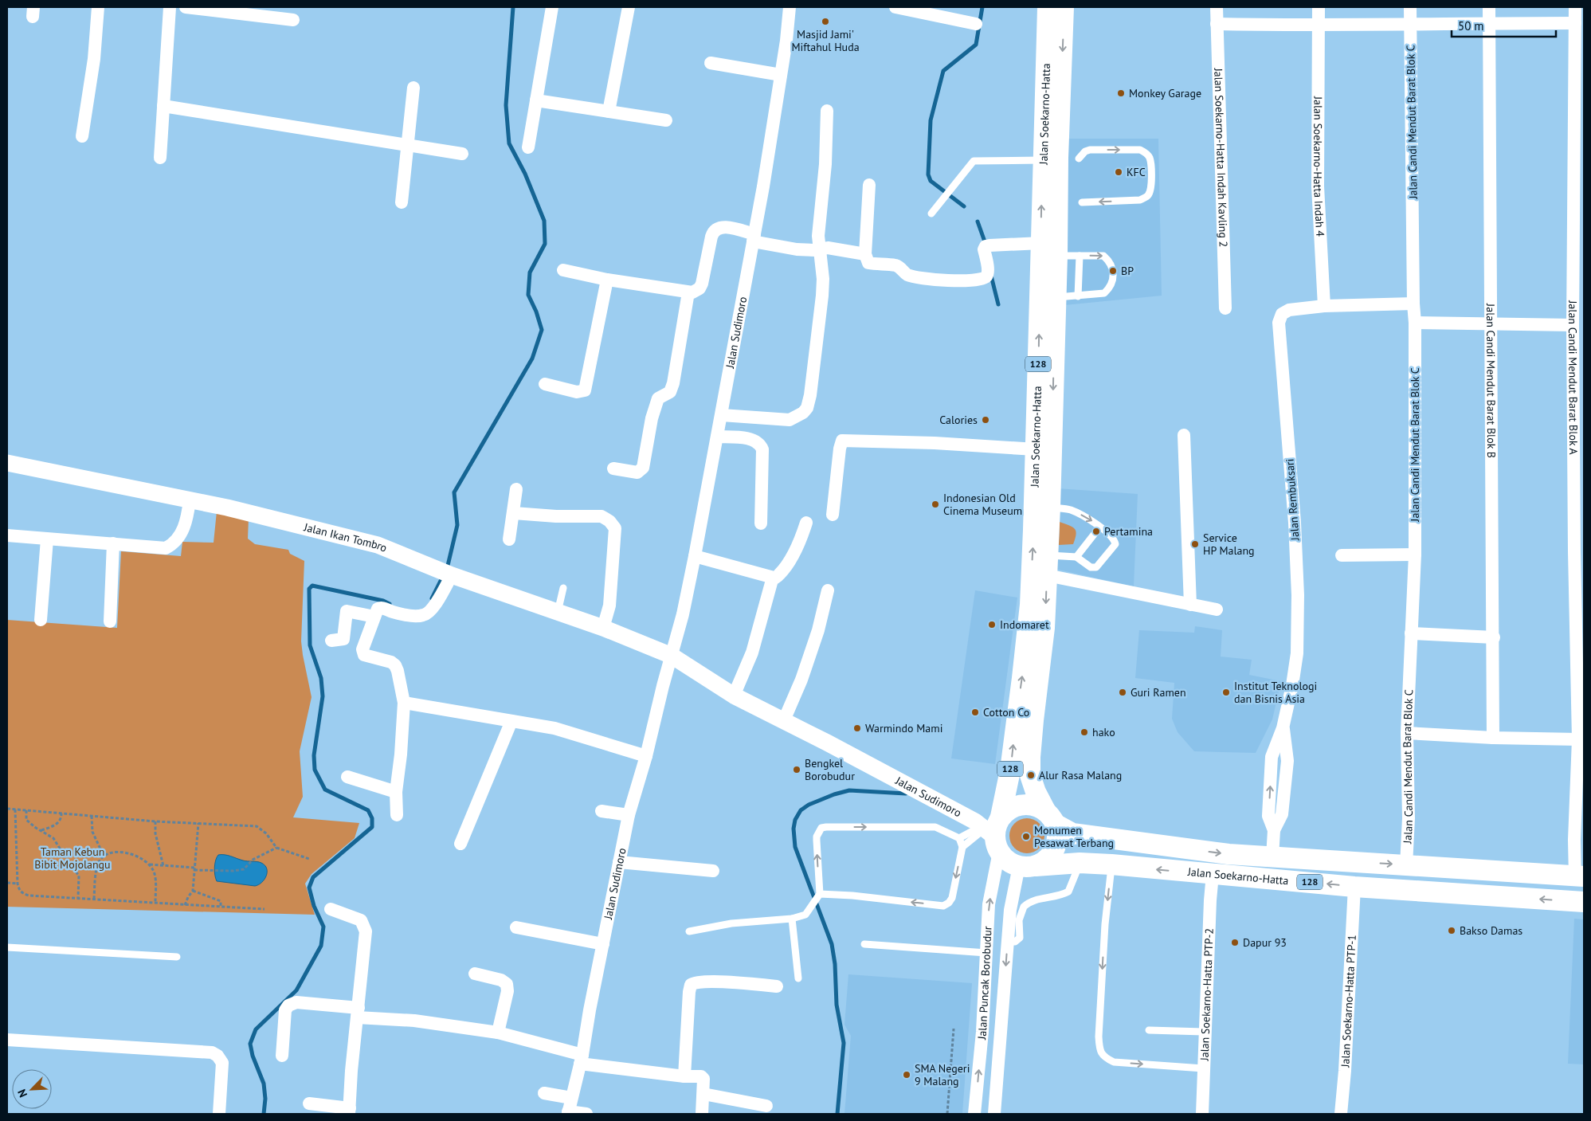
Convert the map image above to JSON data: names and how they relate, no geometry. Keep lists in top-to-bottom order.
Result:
{
  "streets": {
    "main road": ["Jalan Soekarno-Hatta", "128"],
    "street": [
      "Jalan Candi Mendut Barat Blok C",
      "Jalan Soekarno-Hatta Indah Kavling 2",
      "Jalan Soekarno-Hatta Indah 4",
      "Jalan Sudimoro",
      "Jalan Candi Mendut Barat Blok A",
      "Jalan Candi Mendut Barat Blok B",
      "Jalan Rembuksari",
      "Jalan Ikan Tombro",
      "Jalan Puncak Borobudur",
      "Jalan Soekarno-Hatta PTP-2",
      "Jalan Soekarno-Hatta PTP-1"
    ]
  },
  "crossings": [
    ["Jalan Soekarno-Hatta", "Jalan Candi Mendut Barat Blok C"],
    ["Jalan Soekarno-Hatta", "Jalan Sudimoro"],
    ["Jalan Soekarno-Hatta", "Jalan Candi Mendut Barat Blok A"],
    ["Jalan Soekarno-Hatta", "Jalan Rembuksari"],
    ["Jalan Soekarno-Hatta", "Jalan Puncak Borobudur"],
    ["Jalan Soekarno-Hatta", "Jalan Soekarno-Hatta PTP-2"],
    ["Jalan Soekarno-Hatta", "Jalan Soekarno-Hatta PTP-1"],
    ["Jalan Candi Mendut Barat Blok C", "Jalan Rembuksari"],
    ["Jalan Soekarno-Hatta Indah 4", "Jalan Rembuksari"],
    ["Jalan Sudimoro", "Jalan Ikan Tombro"],
    ["Jalan Sudimoro", "Jalan Puncak Borobudur"]
  ],
  "parks": ["Taman Kebun Bibit Mojolangu"],
  "places": [
    "Masjid Jami' Miftahul Huda",
    "Monkey Garage",
    "KFC",
    "BP",
    "Calories",
    "Indonesian Old Cinema Museum",
    "Pertamina",
    "Service HP Malang",
    "Indomaret",
    "Guri Ramen",
    "Institut Teknologi dan Bisnis Asia",
    "Cotton Co",
    "Warmindo Mami",
    "hako",
    "Bengkel Borobudur",
    "Alur Rasa Malang",
    "Monumen Pesawat Terbang",
    "Bakso Damas",
    "Dapur 93",
    "SMA Negeri 9 Malang"
  ],
  "scale_bar": "50 m",
  "north": "bottom left"
}
